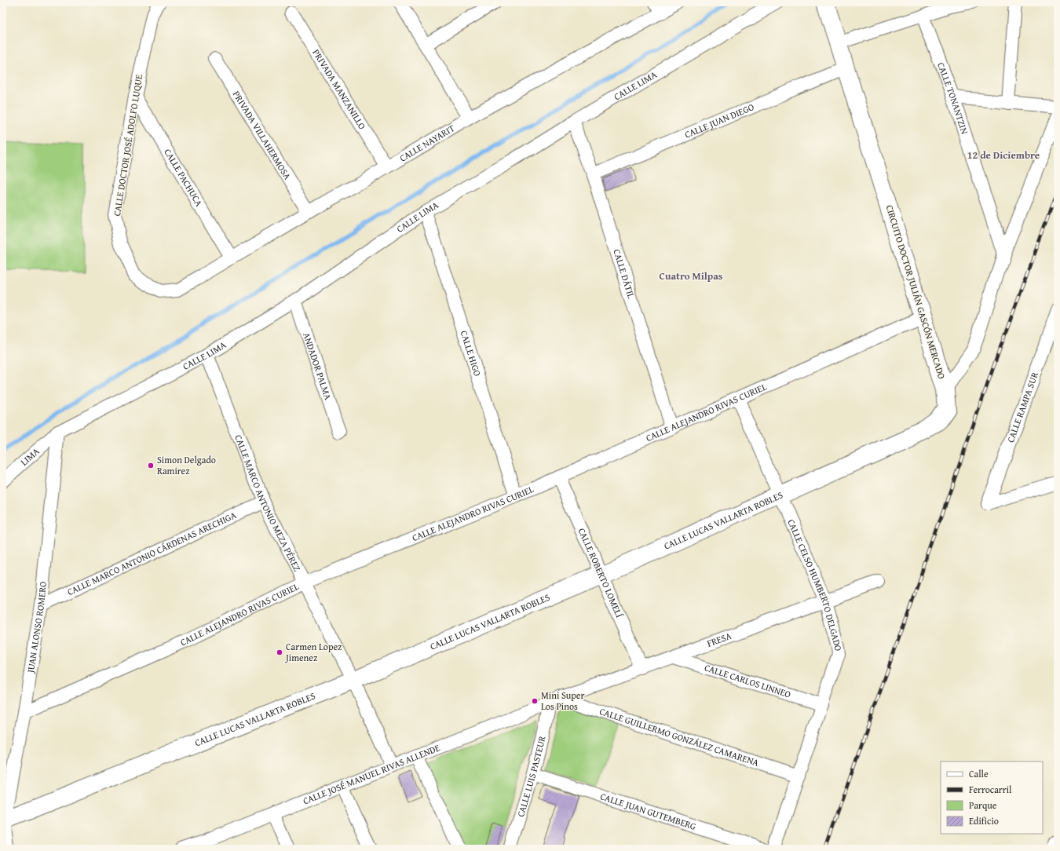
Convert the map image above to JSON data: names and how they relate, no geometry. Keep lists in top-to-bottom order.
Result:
{
  "streets": {
    "street": [
      "CALLE LIMA",
      "PRIVADA MANZANILLO",
      "CALLE TONANTZIN",
      "CALLE JUAN DIEGO",
      "PRIVADA VILLAHERMOSA",
      "CALLE NAYARIT",
      "CALLE DOCTOR JOSÉ ADOLFO LUQUE",
      "CALLE PACHUCA",
      "CALLE DÁTIL",
      "CIRCUITO DOCTOR JULIÁN GASCÓN MERCADO",
      "CALLE HIGO",
      "ANDADOR PALMA",
      "CALLE RAMPA SUR",
      "CALLE ALEJANDRO RIVAS CURIEL",
      "LIMA",
      "CALLE MARCO ANTONIO MEZA PÉREZ",
      "CALLE LUCAS VALLARTA ROBLES",
      "CALLE MARCO ANTONIO CÁRDENAS ARECHIGA",
      "CALLE ROBERTO LOMELÍ",
      "CALLE CELSO HUMBERTO DELGADO",
      "JUAN ALONSO ROMERO",
      "FRESA",
      "CALLE CARLOS LINNEO",
      "CALLE GUILLERMO GONZÁLEZ CAMARENA",
      "CALLE JOSÉ MANUEL RIVAS ALLENDE",
      "CALLE LUIS PASTEUR",
      "CALLE JUAN GUTEMBERG"
    ]
  },
  "crossings": [
    ["CALLE LIMA", "CALLE DÁTIL"],
    ["CALLE LIMA", "CALLE HIGO"],
    ["CALLE LIMA", "ANDADOR PALMA"],
    ["CALLE LIMA", "LIMA"],
    ["CALLE LIMA", "CALLE MARCO ANTONIO MEZA PÉREZ"],
    ["CALLE LIMA", "JUAN ALONSO ROMERO"],
    ["PRIVADA MANZANILLO", "CALLE NAYARIT"],
    ["CALLE TONANTZIN", "CIRCUITO DOCTOR JULIÁN GASCÓN MERCADO"],
    ["CALLE JUAN DIEGO", "CALLE DÁTIL"],
    ["CALLE JUAN DIEGO", "CIRCUITO DOCTOR JULIÁN GASCÓN MERCADO"],
    ["PRIVADA VILLAHERMOSA", "CALLE NAYARIT"],
    ["CALLE NAYARIT", "CALLE DOCTOR JOSÉ ADOLFO LUQUE"],
    ["CALLE NAYARIT", "CALLE PACHUCA"],
    ["CALLE DOCTOR JOSÉ ADOLFO LUQUE", "CALLE PACHUCA"],
    ["CALLE DÁTIL", "CALLE ALEJANDRO RIVAS CURIEL"],
    ["CIRCUITO DOCTOR JULIÁN GASCÓN MERCADO", "CALLE ALEJANDRO RIVAS CURIEL"],
    ["CIRCUITO DOCTOR JULIÁN GASCÓN MERCADO", "CALLE LUCAS VALLARTA ROBLES"],
    ["CALLE HIGO", "CALLE ALEJANDRO RIVAS CURIEL"],
    ["CALLE ALEJANDRO RIVAS CURIEL", "CALLE MARCO ANTONIO MEZA PÉREZ"],
    ["CALLE ALEJANDRO RIVAS CURIEL", "CALLE ROBERTO LOMELÍ"],
    ["CALLE ALEJANDRO RIVAS CURIEL", "CALLE CELSO HUMBERTO DELGADO"],
    ["CALLE ALEJANDRO RIVAS CURIEL", "JUAN ALONSO ROMERO"],
    ["LIMA", "JUAN ALONSO ROMERO"],
    ["CALLE MARCO ANTONIO MEZA PÉREZ", "CALLE LUCAS VALLARTA ROBLES"],
    ["CALLE MARCO ANTONIO MEZA PÉREZ", "CALLE MARCO ANTONIO CÁRDENAS ARECHIGA"],
    ["CALLE MARCO ANTONIO MEZA PÉREZ", "CALLE JOSÉ MANUEL RIVAS ALLENDE"],
    ["CALLE LUCAS VALLARTA ROBLES", "CALLE ROBERTO LOMELÍ"],
    ["CALLE LUCAS VALLARTA ROBLES", "CALLE CELSO HUMBERTO DELGADO"],
    ["CALLE LUCAS VALLARTA ROBLES", "JUAN ALONSO ROMERO"],
    ["CALLE MARCO ANTONIO CÁRDENAS ARECHIGA", "JUAN ALONSO ROMERO"],
    ["CALLE ROBERTO LOMELÍ", "FRESA"],
    ["CALLE CELSO HUMBERTO DELGADO", "FRESA"],
    ["CALLE CELSO HUMBERTO DELGADO", "CALLE CARLOS LINNEO"],
    ["CALLE CELSO HUMBERTO DELGADO", "CALLE GUILLERMO GONZÁLEZ CAMARENA"],
    ["FRESA", "CALLE CARLOS LINNEO"],
    ["FRESA", "CALLE GUILLERMO GONZÁLEZ CAMARENA"],
    ["FRESA", "CALLE JOSÉ MANUEL RIVAS ALLENDE"],
    ["FRESA", "CALLE LUIS PASTEUR"],
    ["CALLE GUILLERMO GONZÁLEZ CAMARENA", "CALLE JOSÉ MANUEL RIVAS ALLENDE"],
    ["CALLE GUILLERMO GONZÁLEZ CAMARENA", "CALLE LUIS PASTEUR"],
    ["CALLE JOSÉ MANUEL RIVAS ALLENDE", "CALLE LUIS PASTEUR"],
    ["CALLE LUIS PASTEUR", "CALLE JUAN GUTEMBERG"]
  ],
  "districts": ["12 de Diciembre", "Cuatro Milpas"],
  "places": ["Simon Delgado Ramirez", "Carmen Lopez Jimenez", "Mini Super Los Pinos"],
  "legend": [
    "Calle",
    "Ferrocarril",
    "Parque",
    "Edificio"
  ]
}
